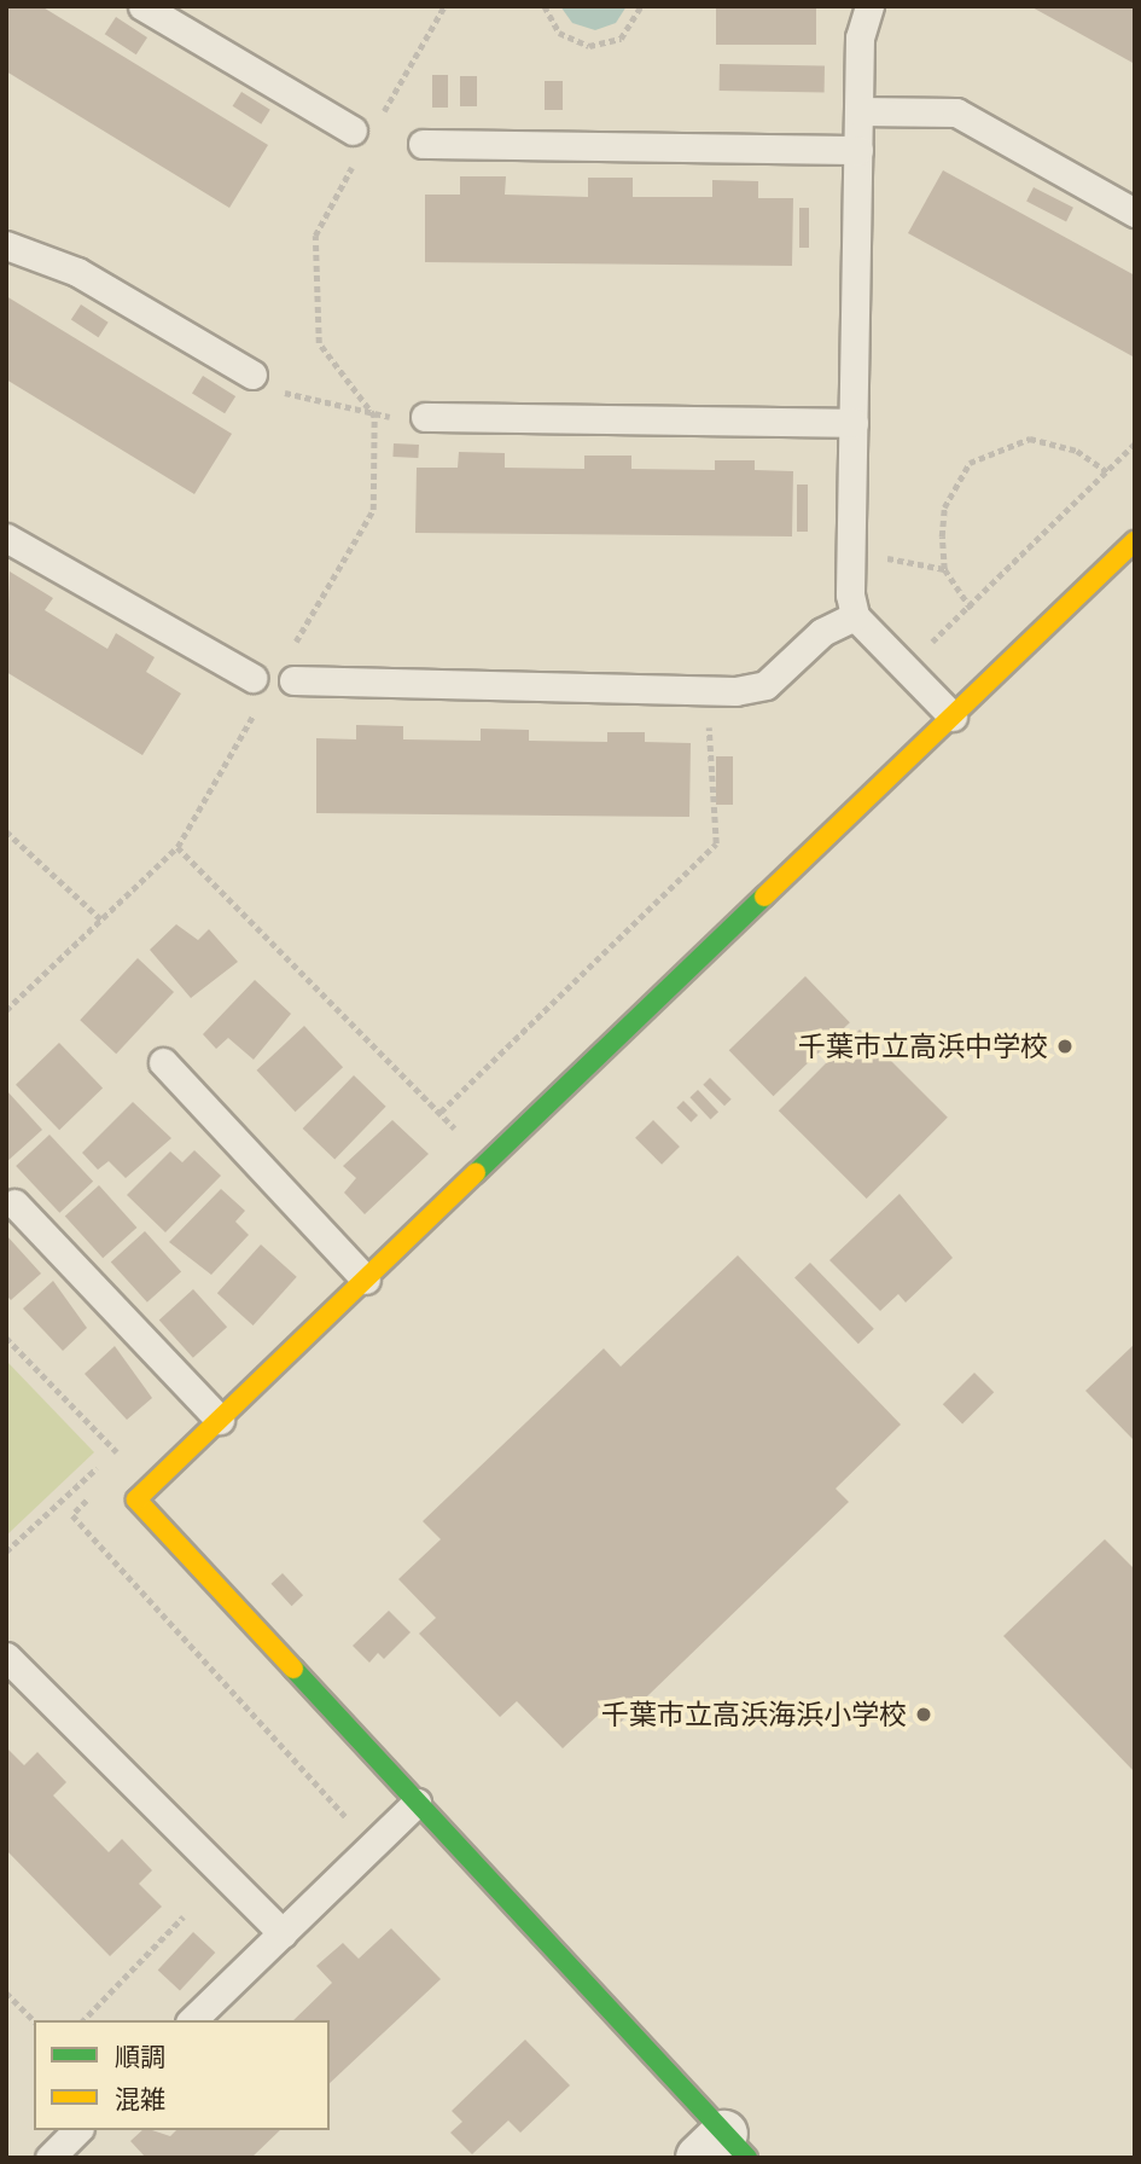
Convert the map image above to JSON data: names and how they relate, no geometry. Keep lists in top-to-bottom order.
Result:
{
  "places": ["千葉市立高浜中学校", "千葉市立高浜海浜小学校"],
  "legend": ["順調", "混雑"]
}
